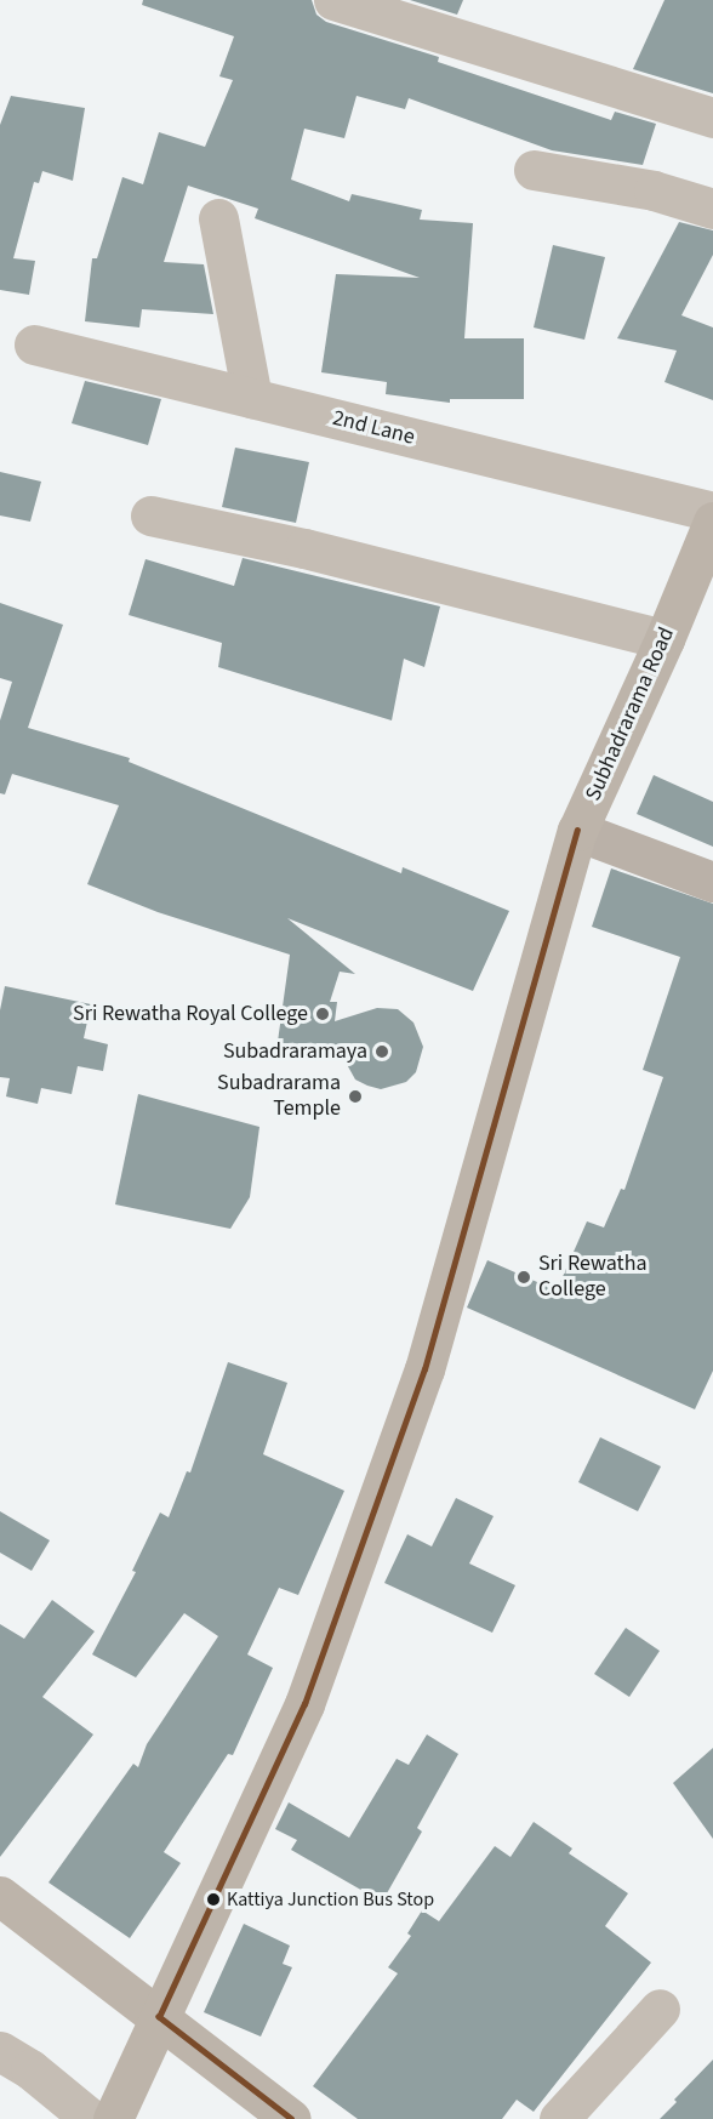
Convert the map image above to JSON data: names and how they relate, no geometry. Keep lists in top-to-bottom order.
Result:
{
  "streets": {
    "main road": ["Subhadrarama Road"],
    "street": ["2nd Lane"]
  },
  "places": [
    "Sri Rewatha Royal College",
    "Subadraramaya",
    "Subadrarama Temple",
    "Sri Rewatha College",
    "Kattiya Junction Bus Stop"
  ]
}
